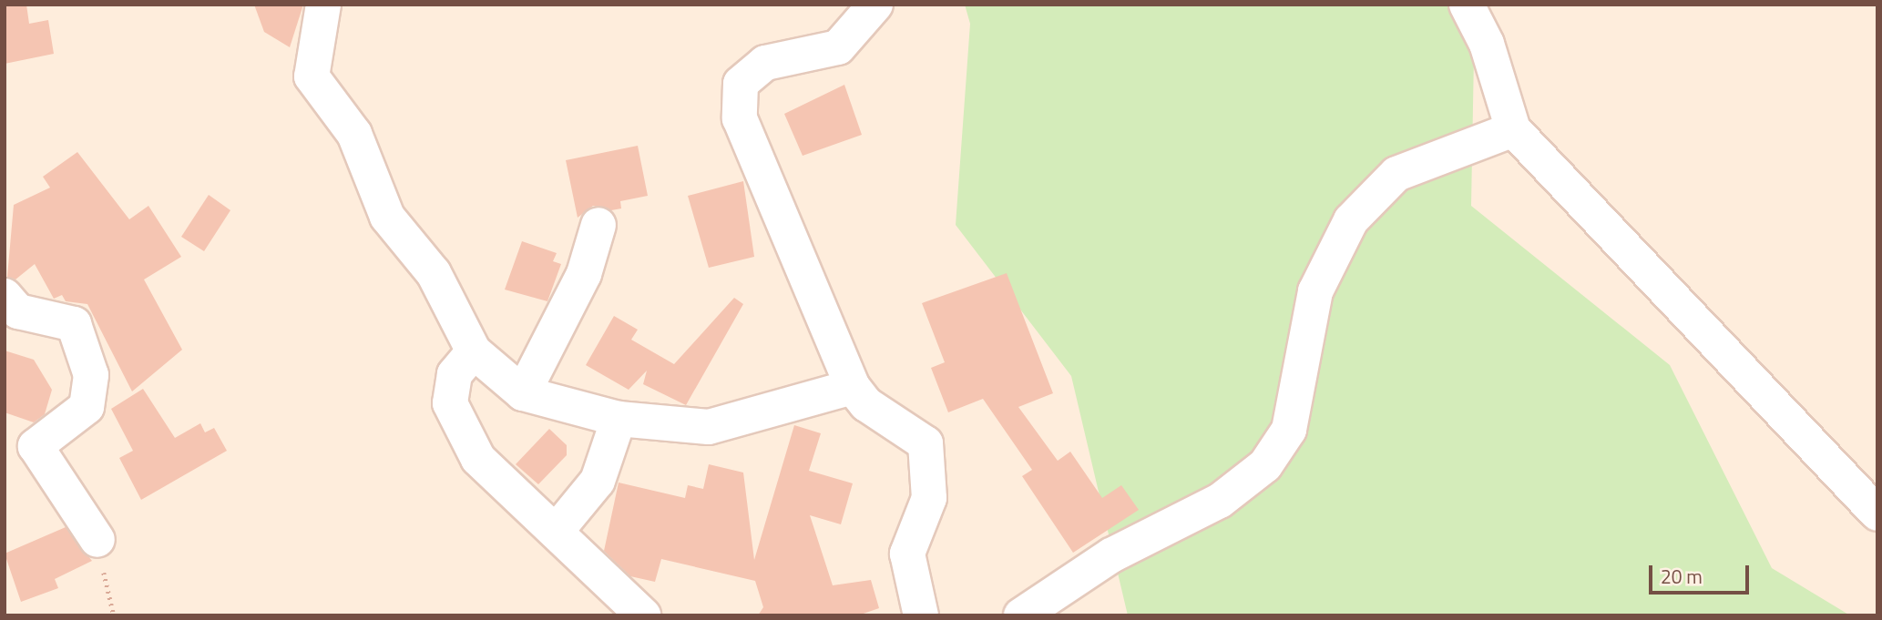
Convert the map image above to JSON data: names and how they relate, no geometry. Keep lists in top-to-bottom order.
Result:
{
  "scale_bar": "20 m"
}
